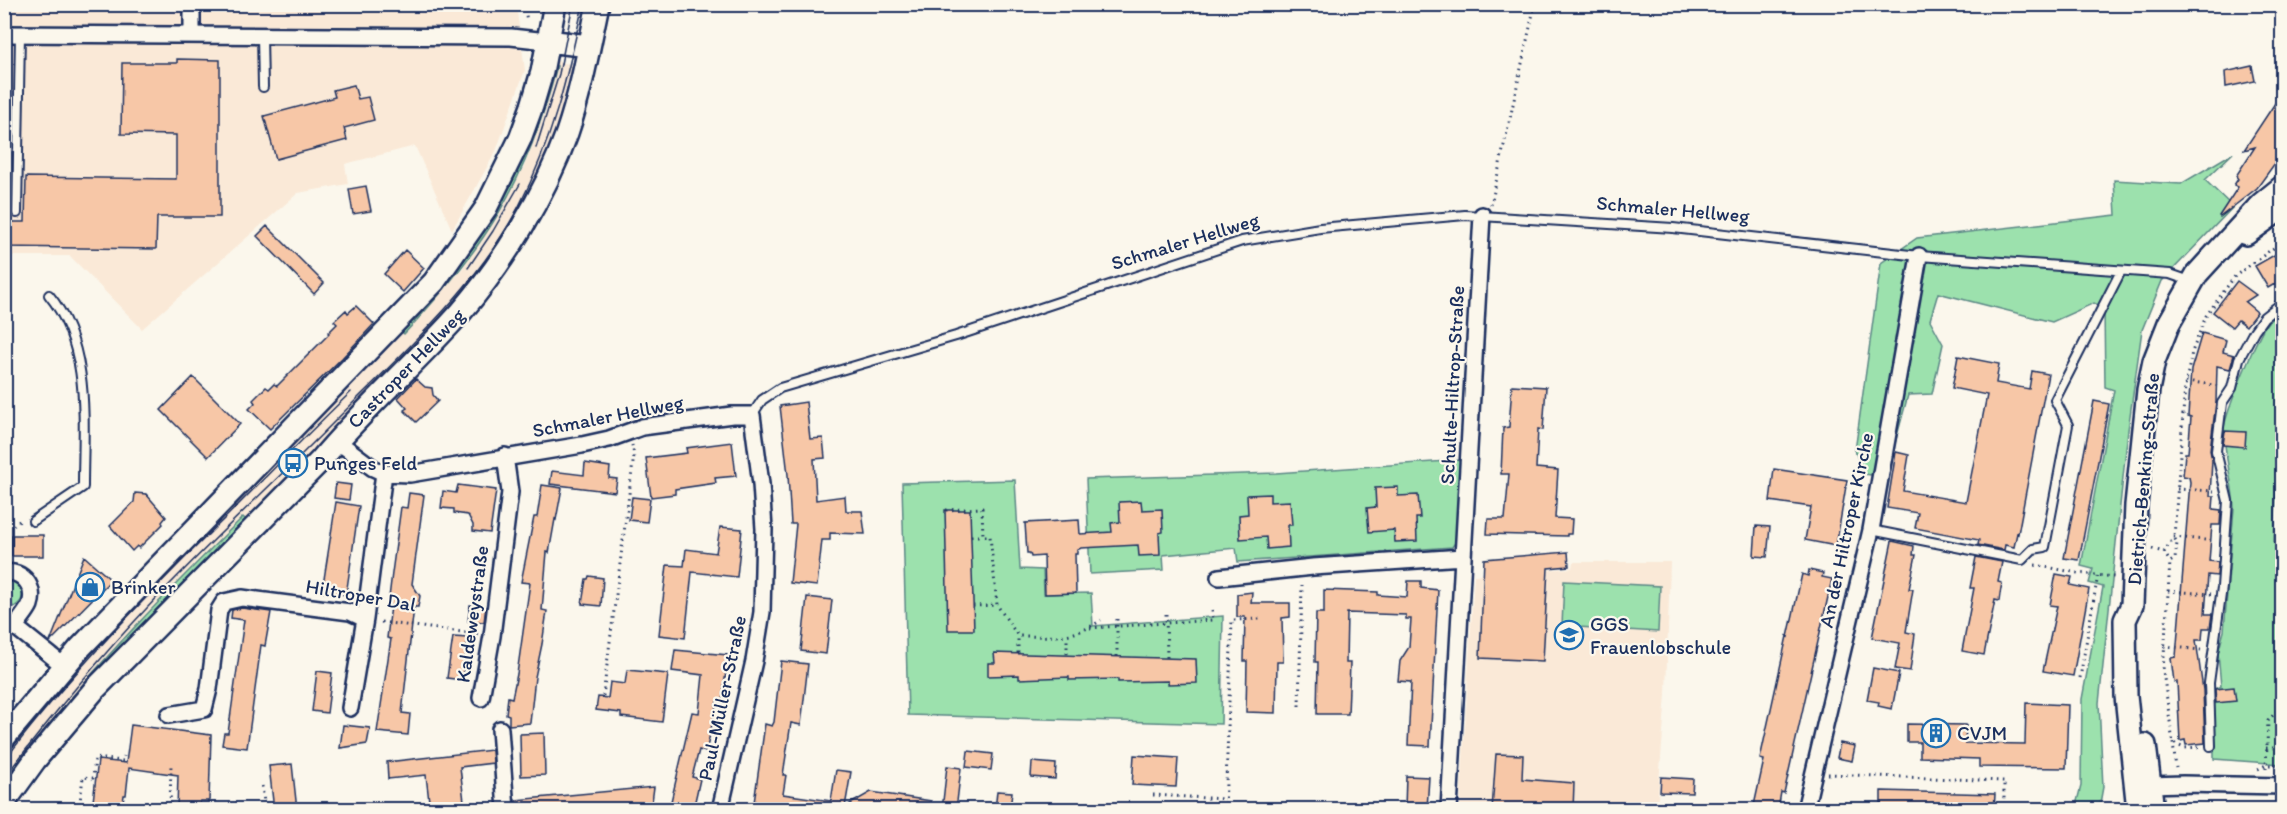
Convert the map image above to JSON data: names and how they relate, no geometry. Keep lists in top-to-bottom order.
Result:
{
  "streets": {
    "main road": ["Castroper Hellweg", "Dietrich-Benking-Straße"],
    "street": [
      "Schmaler Hellweg",
      "Schulte-Hiltrop-Straße",
      "An der Hiltroper Kirche",
      "Hiltroper Dal",
      "Kaldeweystraße",
      "Paul-Müller-Straße"
    ]
  },
  "crossings": [
    ["Schmaler Hellweg", "Schulte-Hiltrop-Straße"],
    ["Schmaler Hellweg", "Dietrich-Benking-Straße"],
    ["Schmaler Hellweg", "An der Hiltroper Kirche"],
    ["Schmaler Hellweg", "Kaldeweystraße"],
    ["Schmaler Hellweg", "Paul-Müller-Straße"],
    ["Hiltroper Dal", "Kaldeweystraße"]
  ],
  "places": {
    "bus stop": ["Punges Feld"],
    "shop": ["Brinker"],
    "school or university": ["GGS Frauenlobschule"],
    "building": ["CVJM"]
  }
}
